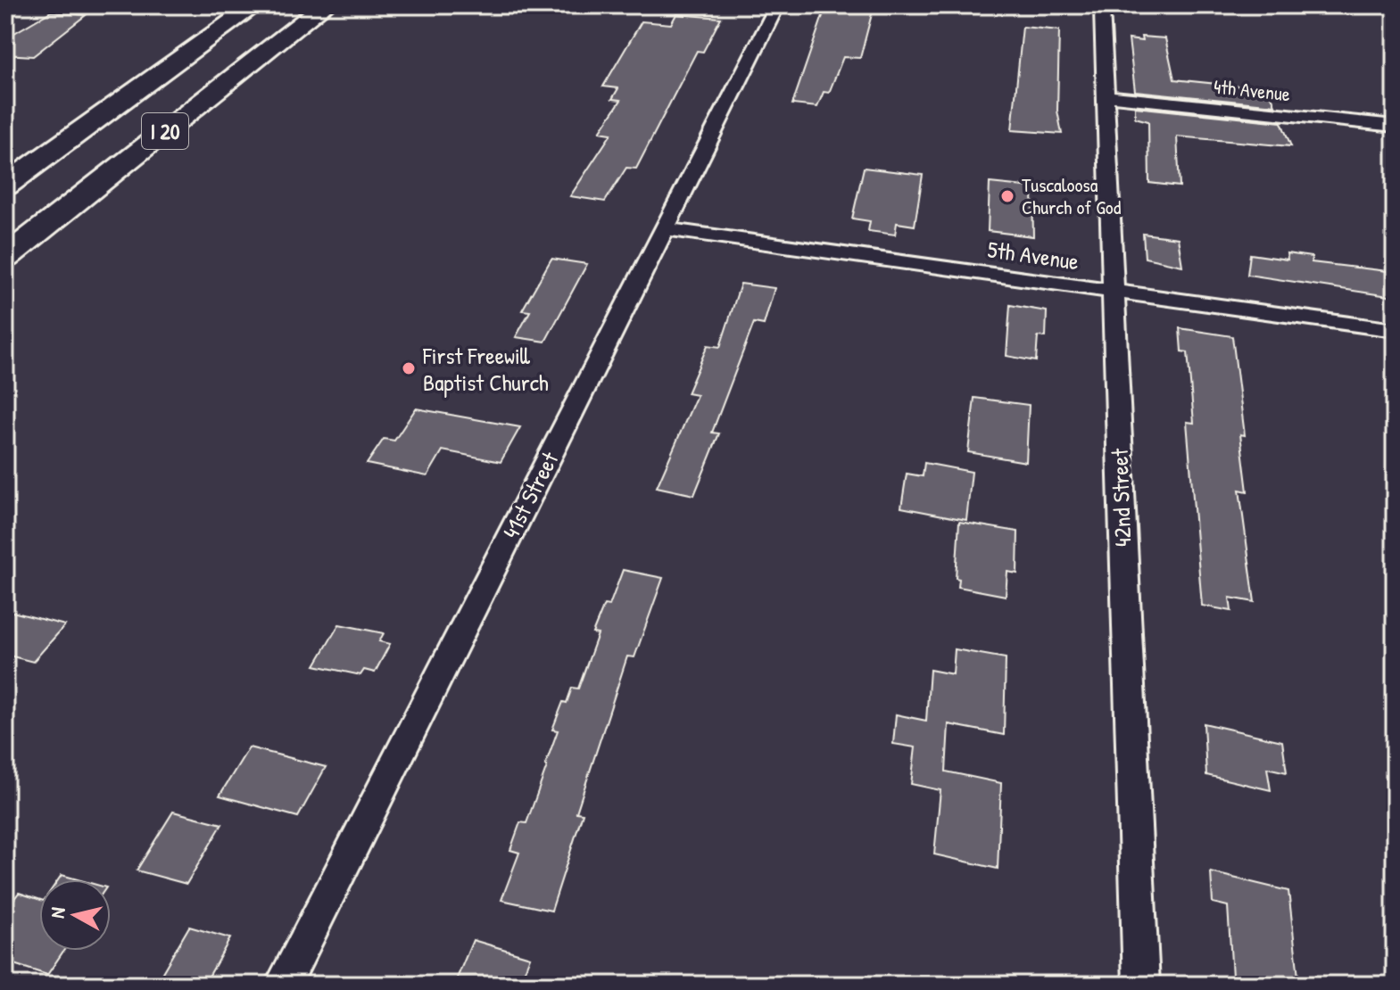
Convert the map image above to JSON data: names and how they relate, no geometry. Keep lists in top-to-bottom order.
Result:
{
  "streets": {
    "highway": ["I 20"],
    "street": [
      "4th Avenue",
      "5th Avenue",
      "41st Street",
      "42nd Street"
    ]
  },
  "crossings": [
    ["4th Avenue", "42nd Street"],
    ["5th Avenue", "41st Street"],
    ["5th Avenue", "42nd Street"]
  ],
  "places": ["Tuscaloosa Church of God", "First Freewill Baptist Church"],
  "north": "left"
}
